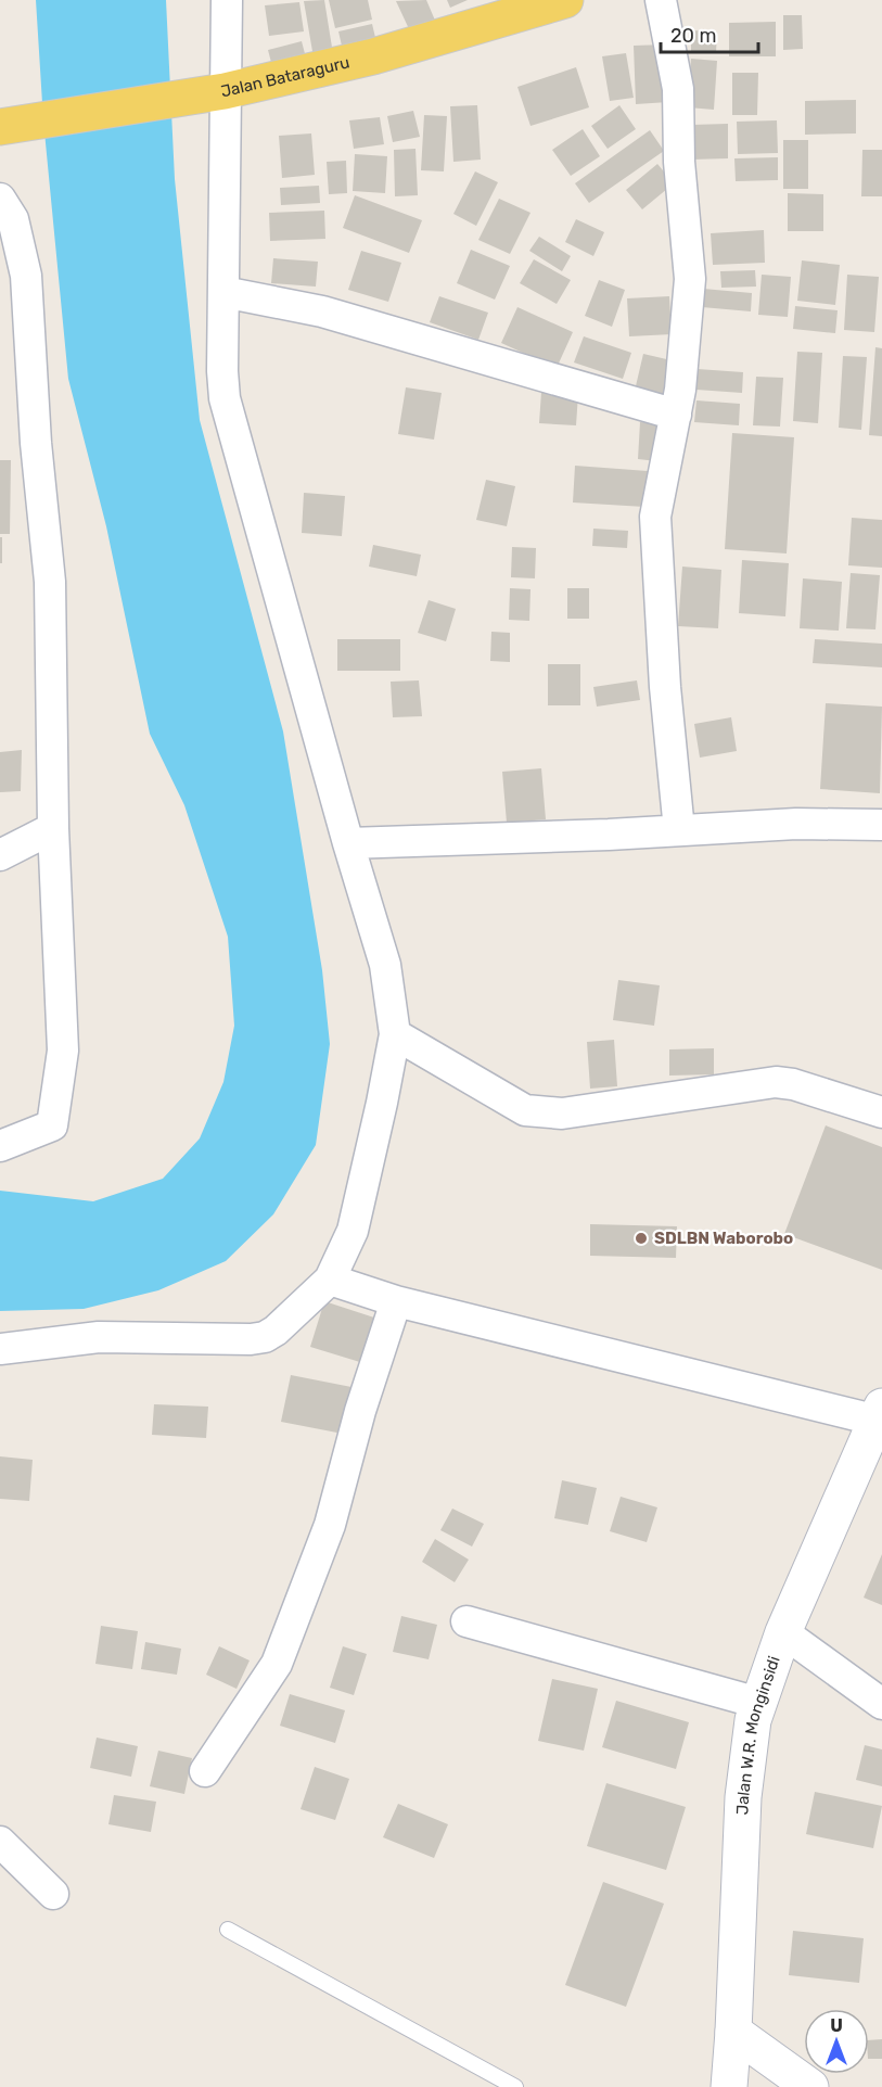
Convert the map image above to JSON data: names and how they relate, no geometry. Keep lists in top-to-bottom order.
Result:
{
  "streets": {
    "main road": ["Jalan Bataraguru", "Jalan W.R. Monginsidi"]
  },
  "places": ["SDLBN Waborobo"],
  "scale_bar": "20 m",
  "north": "top"
}
